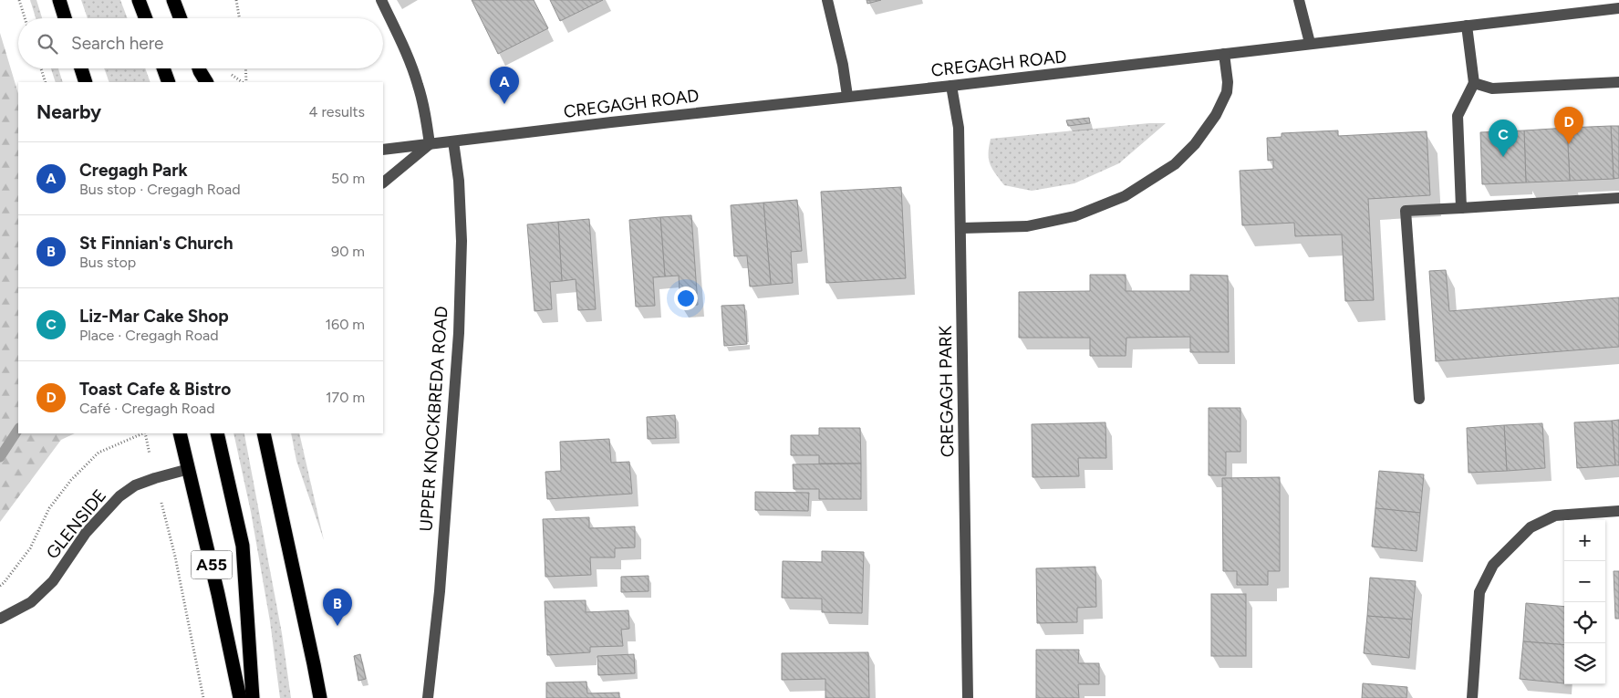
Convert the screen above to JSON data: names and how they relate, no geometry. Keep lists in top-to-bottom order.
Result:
{
  "streets": {
    "highway": ["A55"],
    "street": [
      "CREGAGH ROAD",
      "CREGAGH PARK",
      "UPPER KNOCKBREDA ROAD",
      "GLENSIDE"
    ]
  },
  "crossings": [
    ["CREGAGH ROAD", "CREGAGH PARK"],
    ["CREGAGH ROAD", "UPPER KNOCKBREDA ROAD"],
    ["GLENSIDE", "A55"]
  ],
  "page": {
    "search": "Search here",
    "pins": [
      "A",
      "D",
      "C",
      "B"
    ],
    "heading": ["Nearby", "4 results"],
    "list": [
      {
        "mark": "A",
        "name": "Cregagh Park",
        "note": "Bus stop · Cregagh Road",
        "value": "50 m"
      },
      {
        "mark": "B",
        "name": "St Finnian's Church",
        "note": "Bus stop",
        "value": "90 m"
      },
      {
        "mark": "C",
        "name": "Liz-Mar Cake Shop",
        "note": "Place · Cregagh Road",
        "value": "160 m"
      },
      {
        "mark": "D",
        "name": "Toast Cafe & Bistro",
        "note": "Café · Cregagh Road",
        "value": "170 m"
      }
    ],
    "map_buttons": ["+", "−"]
  }
}
